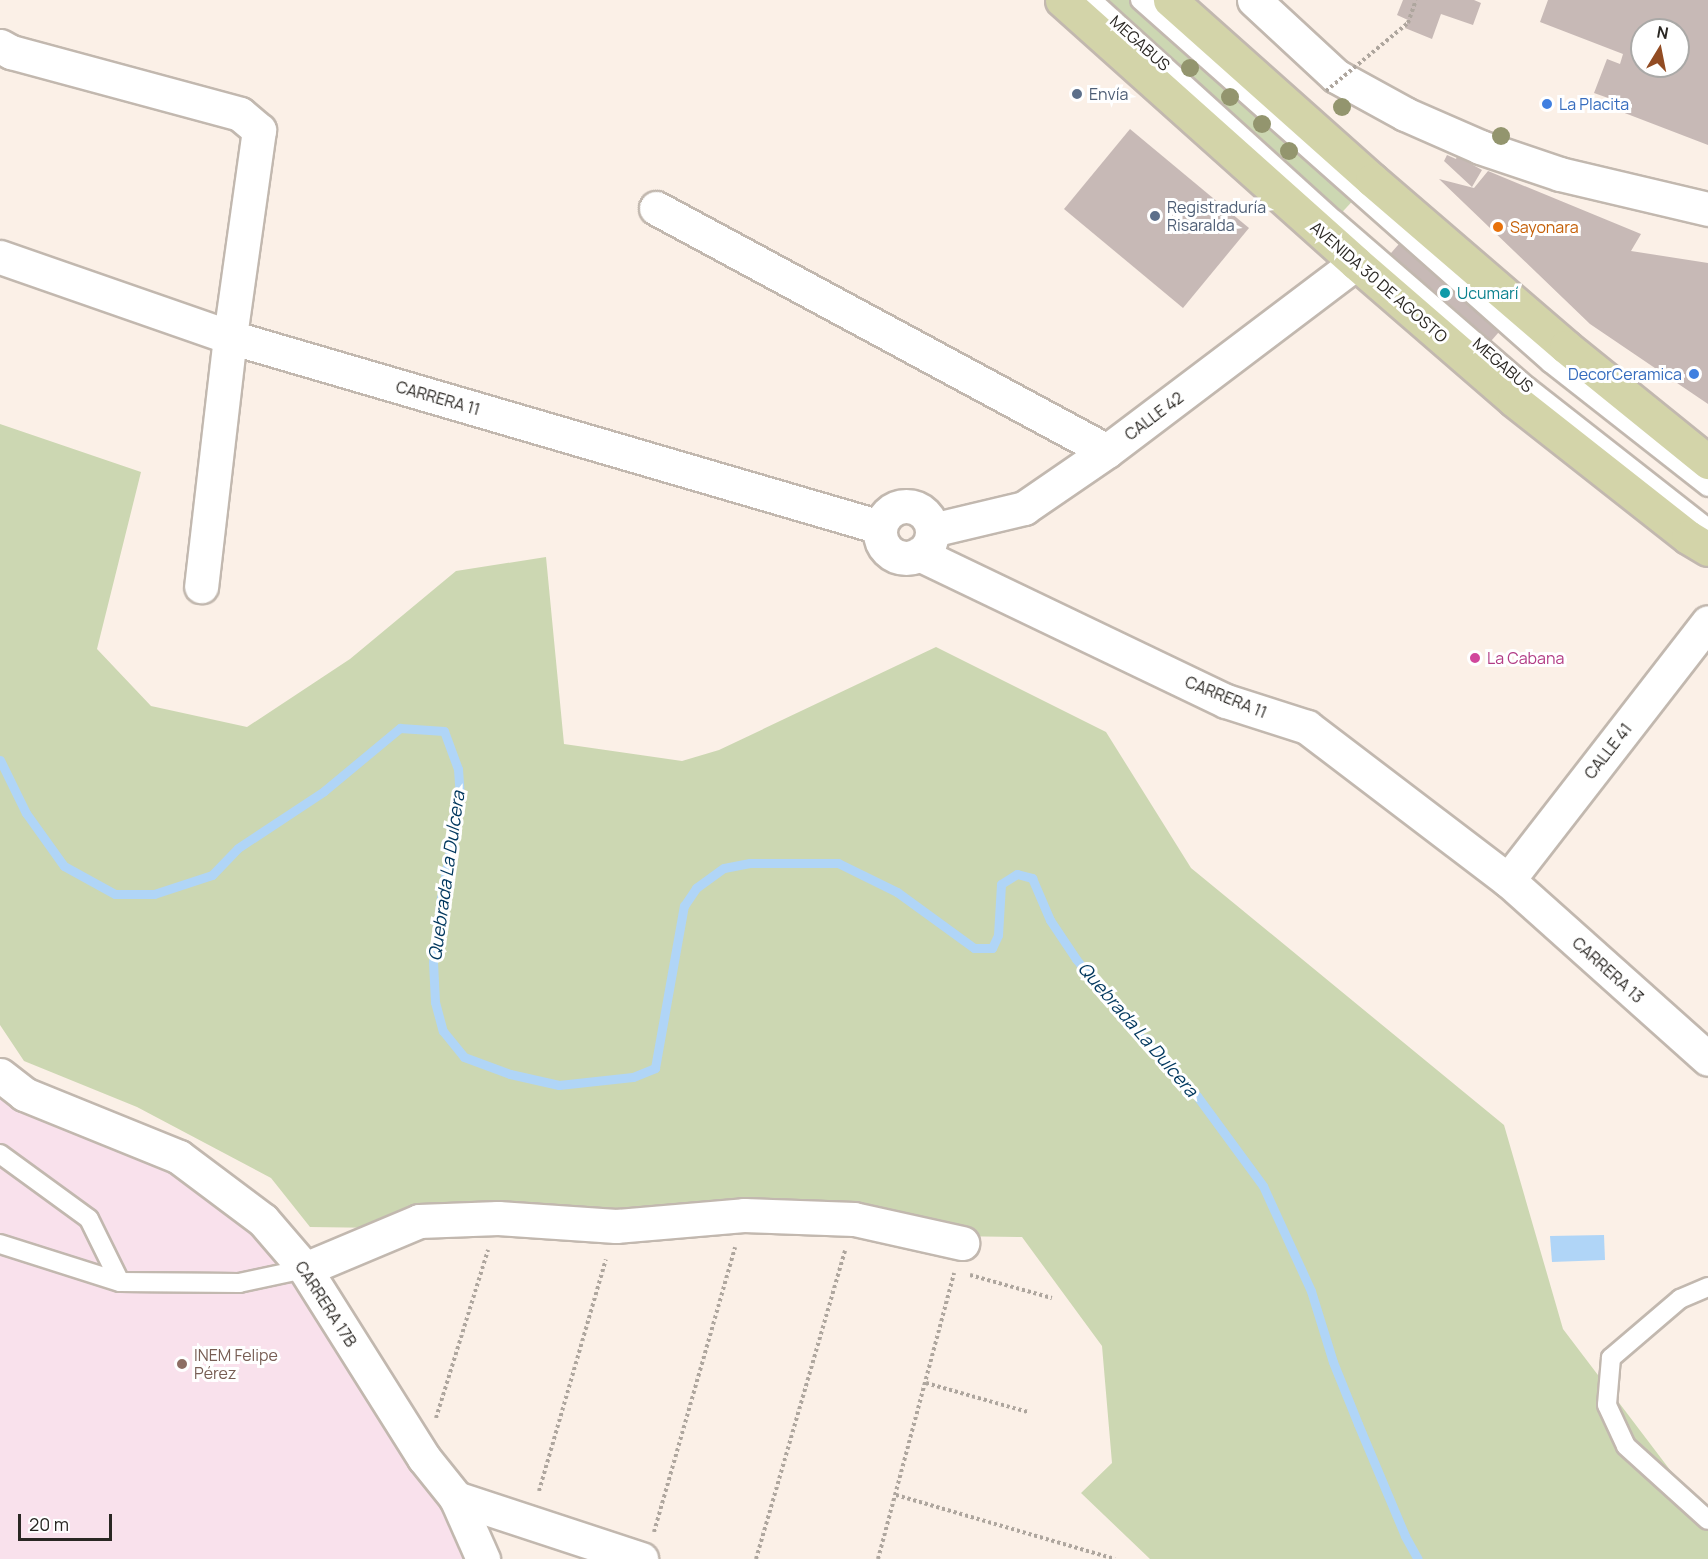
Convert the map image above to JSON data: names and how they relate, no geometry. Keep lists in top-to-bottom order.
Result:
{
  "streets": {
    "main road": ["AVENIDA 30 DE AGOSTO"],
    "street": [
      "CARRERA 11",
      "CALLE 42",
      "CALLE 41",
      "CARRERA 13",
      "CARRERA 17B"
    ],
    "lane": ["MEGABUS"]
  },
  "crossings": [
    ["AVENIDA 30 DE AGOSTO", "CALLE 42"],
    ["CARRERA 11", "CALLE 42"],
    ["CARRERA 11", "CALLE 41"],
    ["CARRERA 11", "CARRERA 13"],
    ["CALLE 41", "CARRERA 13"]
  ],
  "water": ["Quebrada La Dulcera"],
  "places": [
    "Envía",
    "La Placita",
    "Registraduría Risaralda",
    "Sayonara",
    "Ucumarí",
    "DecorCeramica",
    "La Cabana",
    "INEM Felipe Pérez"
  ],
  "scale_bar": "20 m",
  "north": "top"
}
